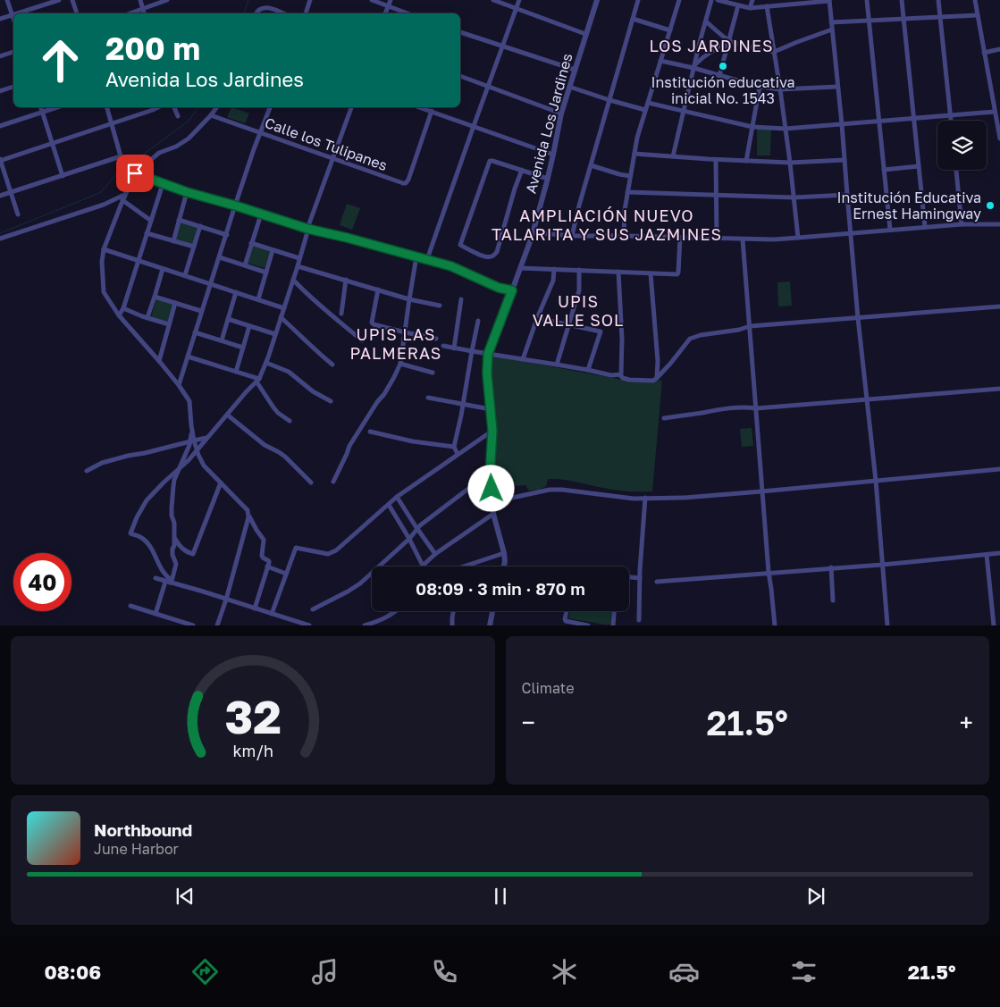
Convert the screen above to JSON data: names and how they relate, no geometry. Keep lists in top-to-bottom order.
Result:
{
  "streets": {
    "street": ["Avenida Los Jardines", "Calle los Tulipanes"]
  },
  "districts": [
    "LOS JARDINES",
    "AMPLIACIÓN NUEVO TALARITA Y SUS JAZMINES",
    "UPIS VALLE SOL",
    "UPIS LAS PALMERAS"
  ],
  "places": ["Institución educativa inicial No. 1543", "Institución Educativa Ernest Hamingway"],
  "page": {
    "turn": ["200 m", "Avenida Los Jardines"],
    "limit": "40",
    "trip": "08:09 · 3 min · 870 m",
    "tile": "Climate",
    "heat": ["−", "21.5°", "+"],
    "song": ["Northbound", "June Harbor"],
    "tabs": ["08:06", "21.5°"],
    "gauge": ["32", "km/h"]
  }
}
